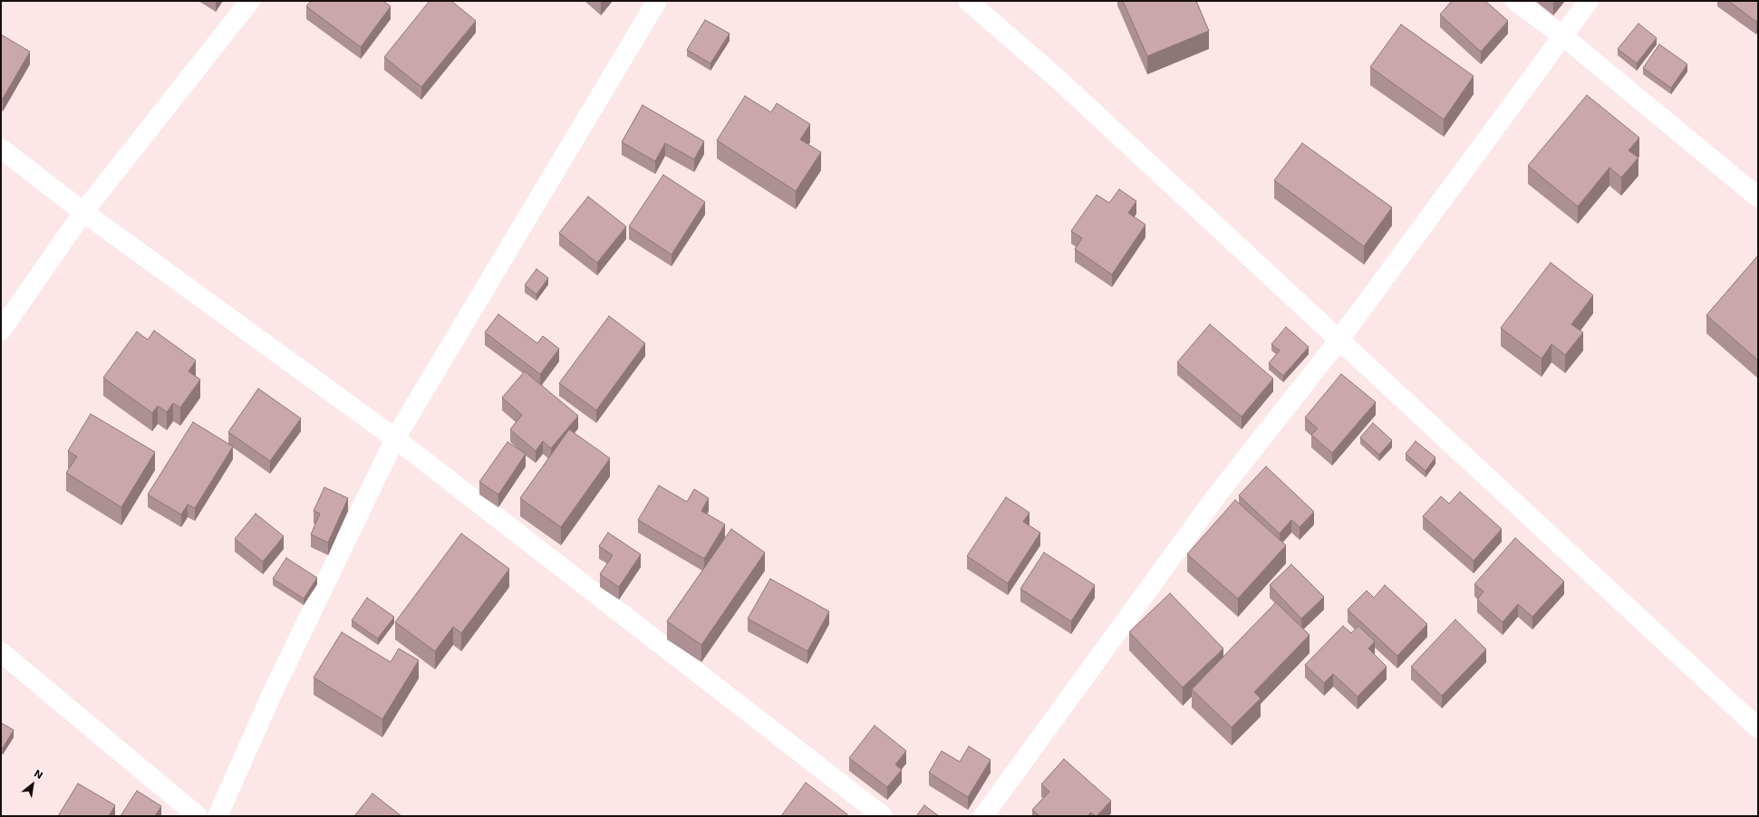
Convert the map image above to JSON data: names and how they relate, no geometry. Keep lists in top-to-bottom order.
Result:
{
  "north": "top right"
}
